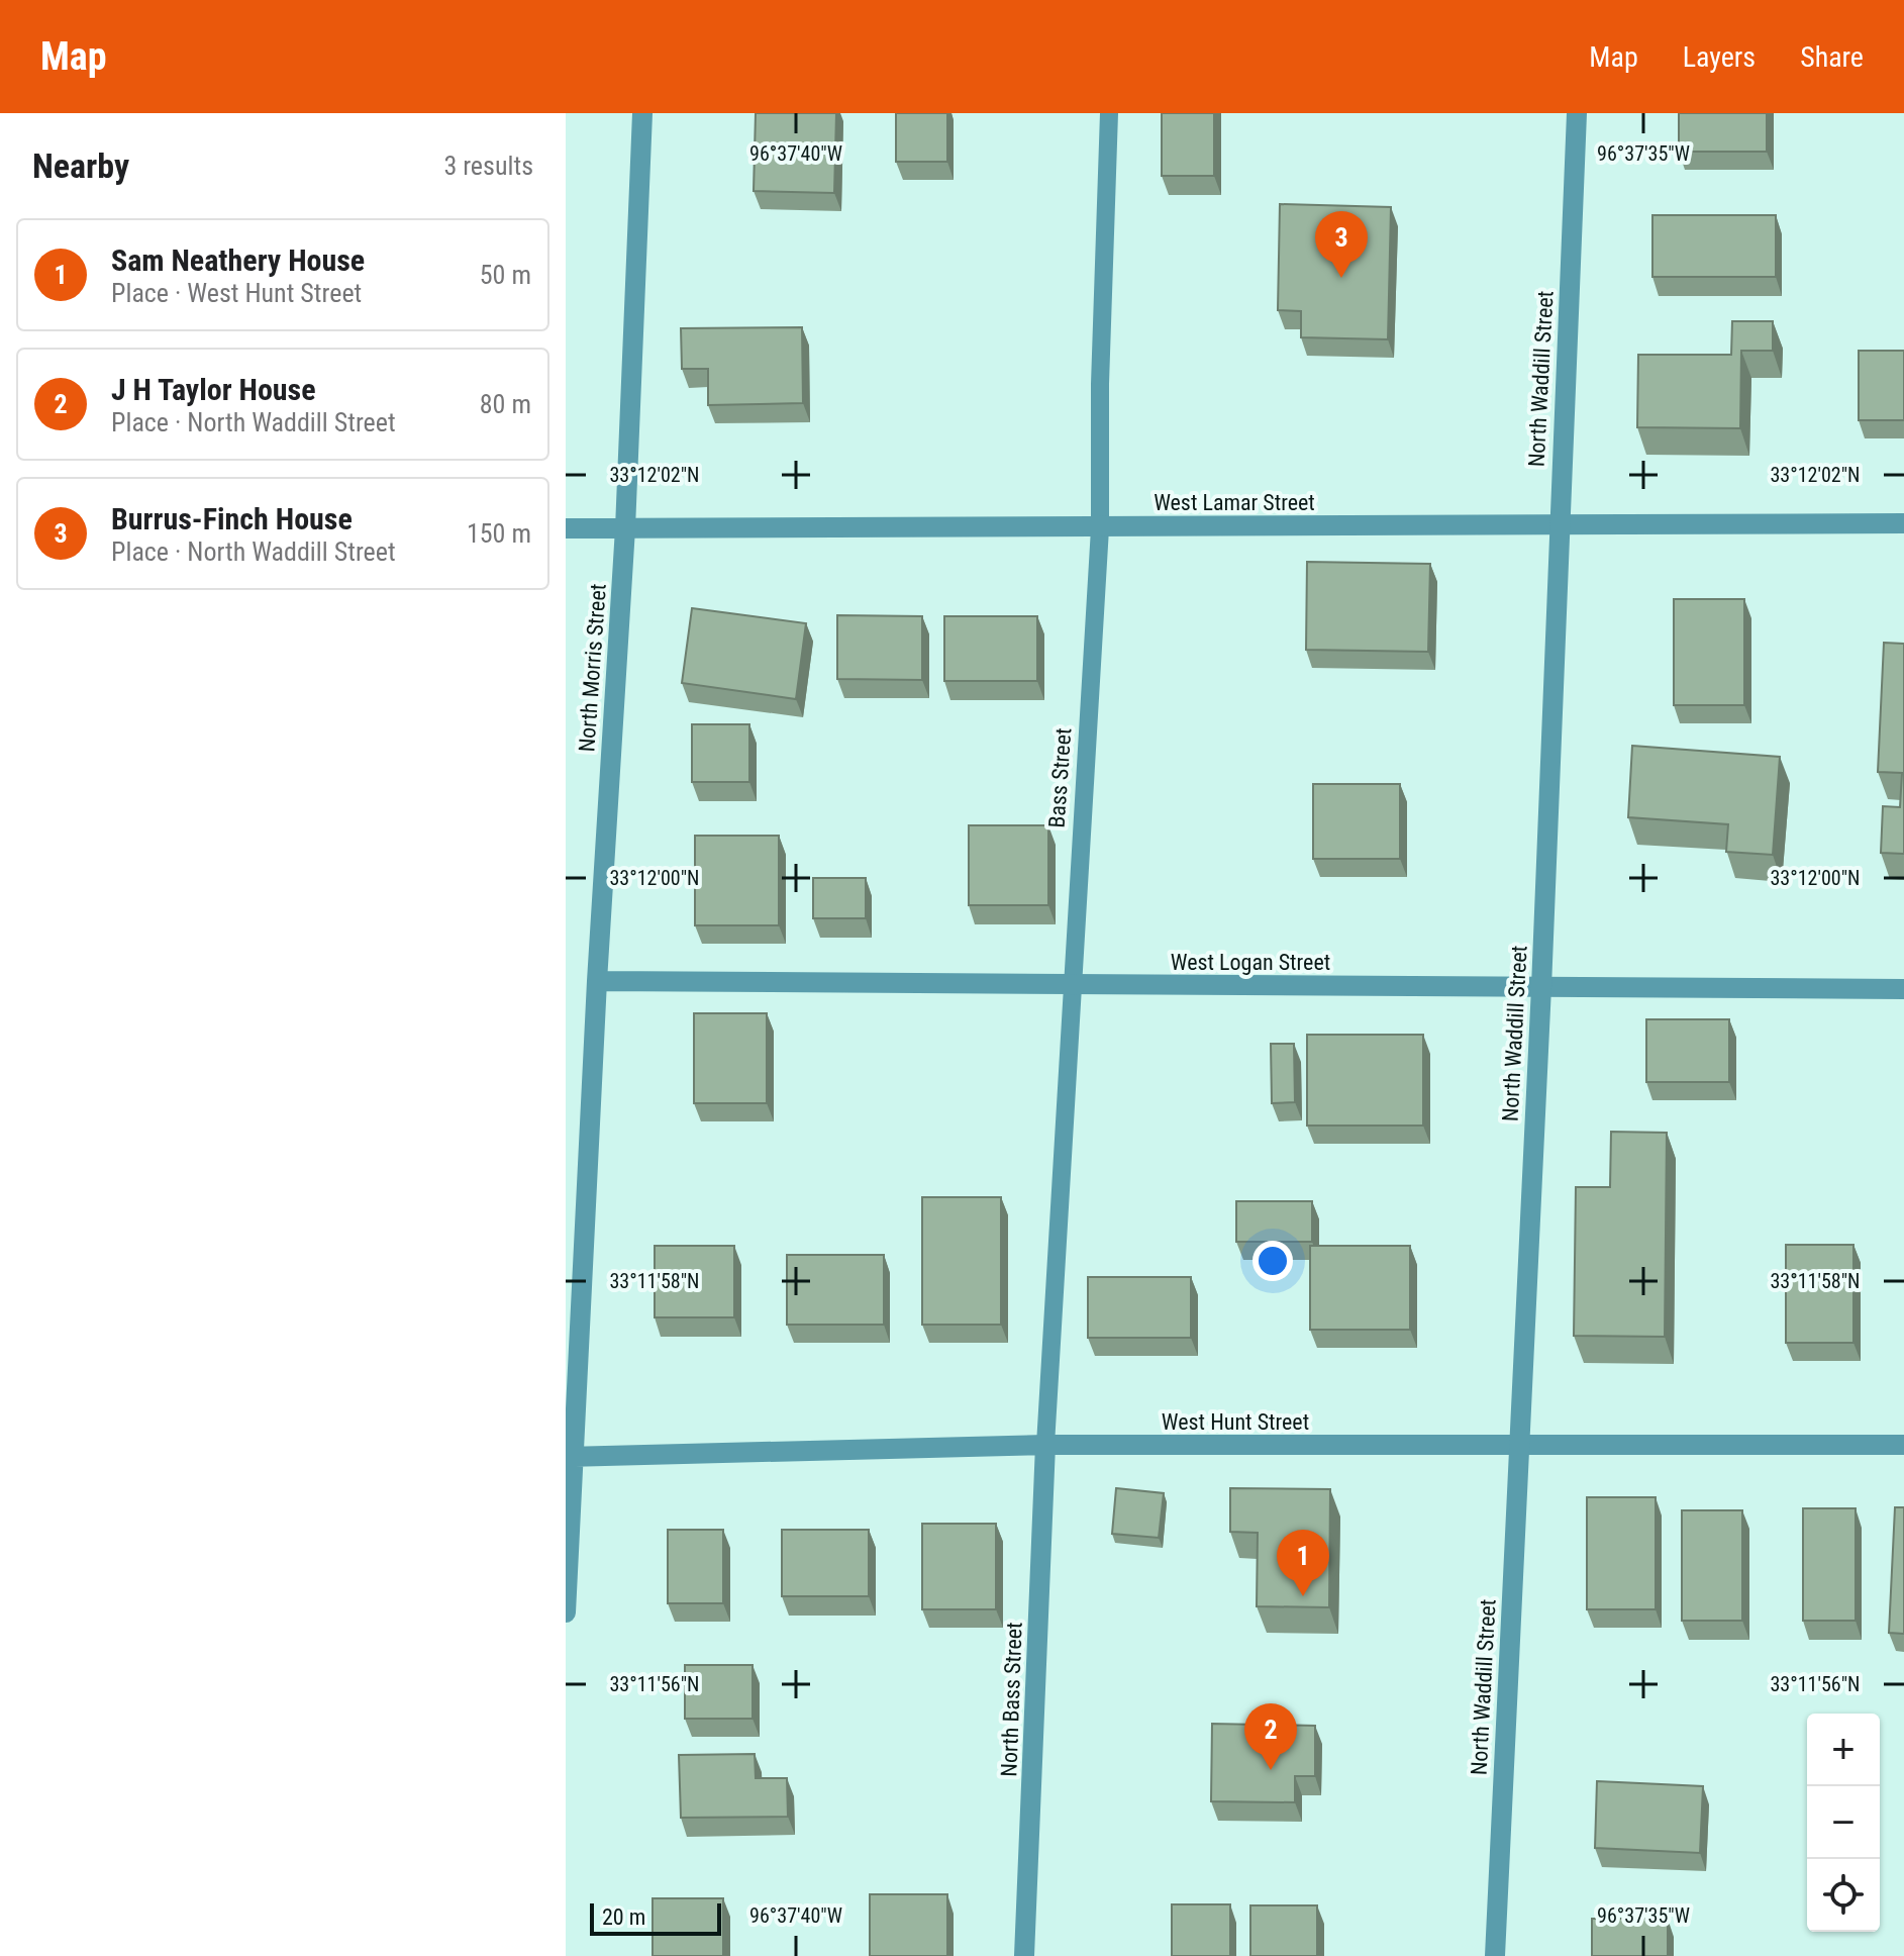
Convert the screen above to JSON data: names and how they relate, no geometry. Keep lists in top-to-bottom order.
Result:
{
  "streets": {
    "street": [
      "North Waddill Street",
      "West Lamar Street",
      "North Morris Street",
      "West Logan Street",
      "West Hunt Street",
      "North Bass Street"
    ],
    "lane": ["Bass Street"]
  },
  "crossings": [
    ["North Waddill Street", "West Lamar Street"],
    ["North Waddill Street", "West Logan Street"],
    ["North Waddill Street", "West Hunt Street"],
    ["West Lamar Street", "North Morris Street"],
    ["West Lamar Street", "Bass Street"],
    ["North Morris Street", "West Logan Street"],
    ["North Morris Street", "West Hunt Street"],
    ["Bass Street", "West Logan Street"],
    ["Bass Street", "West Hunt Street"],
    ["Bass Street", "North Bass Street"],
    ["West Hunt Street", "North Bass Street"]
  ],
  "scale_bar": "20 m",
  "page": {
    "header": "Map",
    "nav": ["Map", "Layers", "Share"],
    "heading": ["Nearby", "3 results"],
    "pins": ["3", "1", "2"],
    "list": [
      {
        "mark": "1",
        "name": "Sam Neathery House",
        "note": "Place · West Hunt Street",
        "value": "50 m"
      },
      {
        "mark": "2",
        "name": "J H Taylor House",
        "note": "Place · North Waddill Street",
        "value": "80 m"
      },
      {
        "mark": "3",
        "name": "Burrus-Finch House",
        "note": "Place · North Waddill Street",
        "value": "150 m"
      }
    ],
    "map_buttons": ["+", "−"],
    "scale": "20 m"
  },
  "coordinates": [
    "96°37'40\"W",
    "96°37'35\"W",
    "33°12'02\"N",
    "33°12'00\"N",
    "33°11'58\"N",
    "33°11'56\"N"
  ]
}
